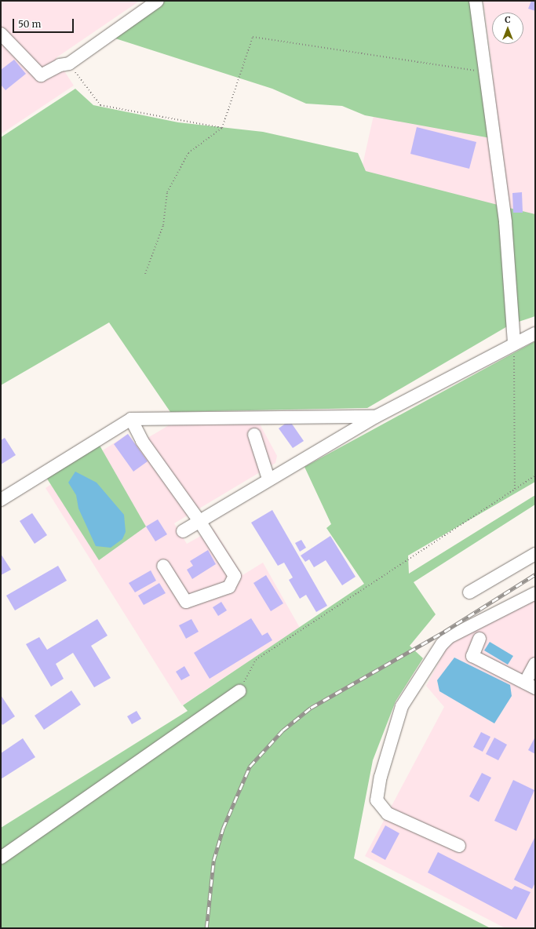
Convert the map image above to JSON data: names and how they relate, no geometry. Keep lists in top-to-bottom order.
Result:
{
  "scale_bar": "50 m",
  "north": "top"
}
